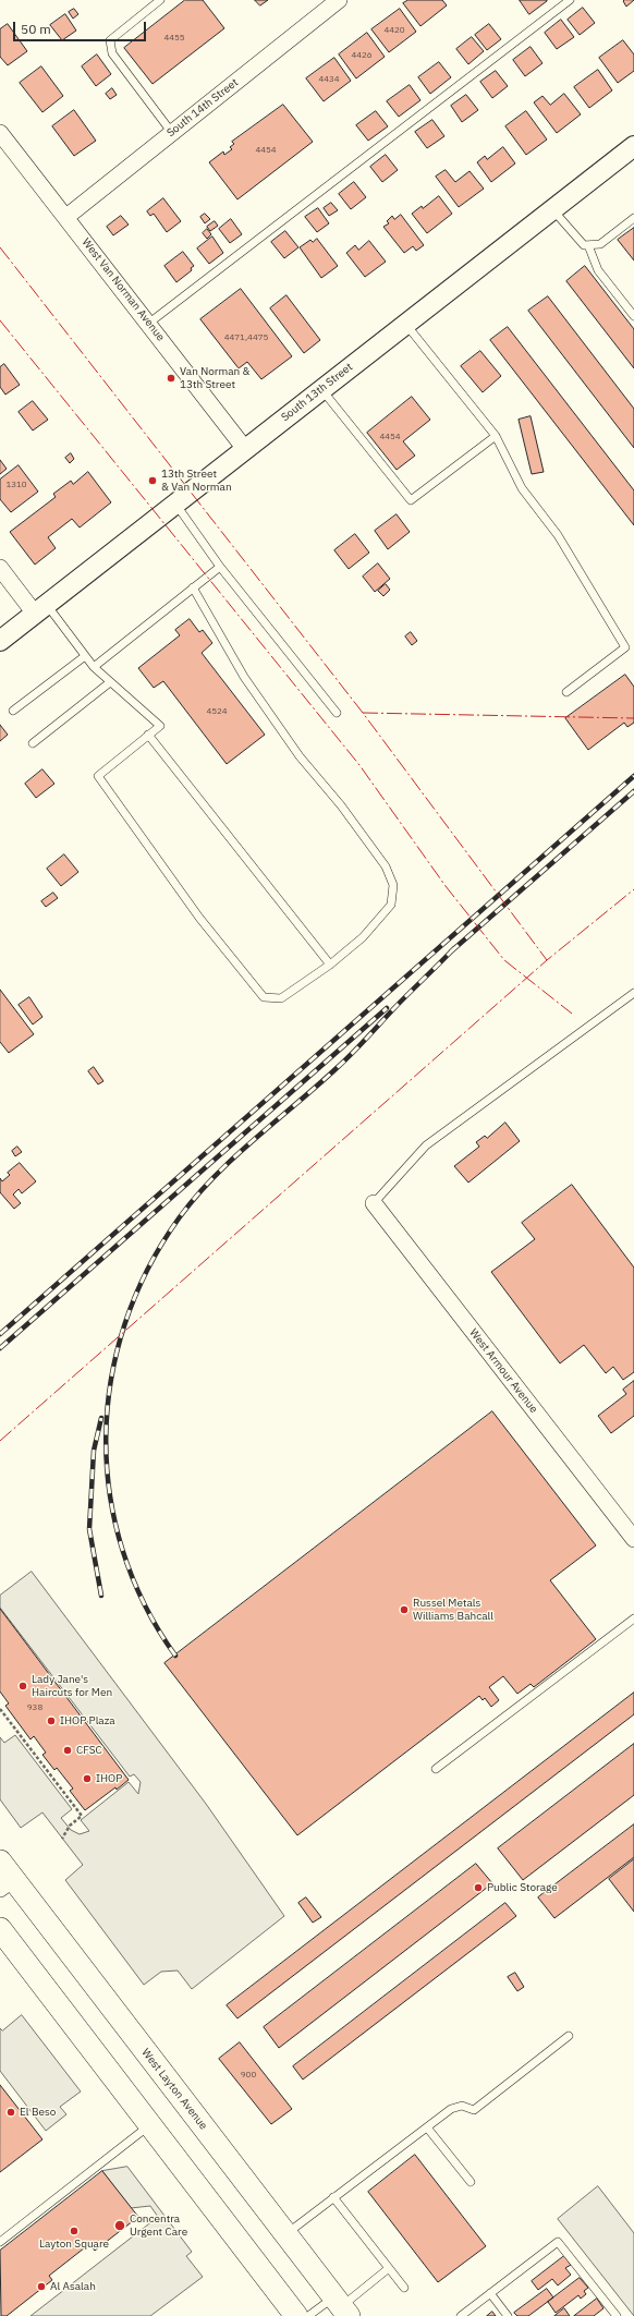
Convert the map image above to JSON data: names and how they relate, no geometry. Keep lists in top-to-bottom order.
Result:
{
  "streets": {
    "main road": ["West Layton Avenue"],
    "street": [
      "South 14th Street",
      "West Van Norman Avenue",
      "South 13th Street",
      "West Armour Avenue"
    ]
  },
  "crossings": [
    ["South 14th Street", "West Van Norman Avenue"],
    ["West Van Norman Avenue", "South 13th Street"]
  ],
  "places": [
    "Van Norman & 13th Street",
    "13th Street & Van Norman",
    "Russel Metals Williams Bahcall",
    "Lady Jane's Haircuts for Men",
    "IHOP Plaza",
    "CFSC",
    "IHOP",
    "Public Storage",
    "El Beso",
    "Concentra Urgent Care",
    "Layton Square",
    "Al Asalah"
  ],
  "house_numbers": [
    "4420",
    "4455",
    "4426",
    "4434",
    "4454",
    "4471,4475",
    "4454",
    "1310",
    "4524",
    "938",
    "900"
  ],
  "scale_bar": "50 m"
}
